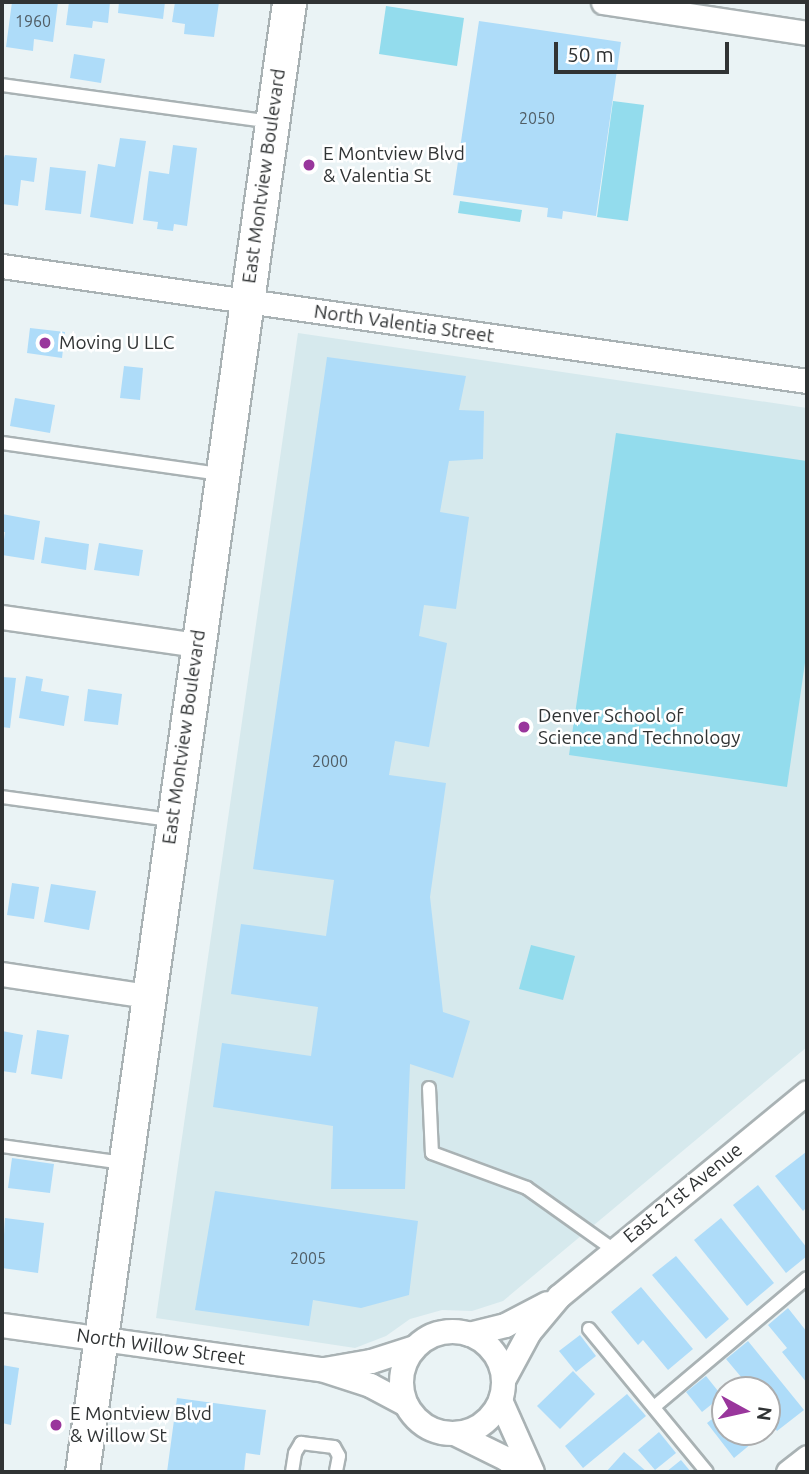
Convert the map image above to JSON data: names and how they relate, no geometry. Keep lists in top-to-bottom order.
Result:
{
  "streets": {
    "main road": ["East Montview Boulevard"],
    "street": ["North Valentia Street", "East 21st Avenue", "North Willow Street"]
  },
  "crossings": [
    ["East Montview Boulevard", "North Valentia Street"],
    ["East Montview Boulevard", "North Willow Street"],
    ["East 21st Avenue", "North Willow Street"]
  ],
  "places": [
    "E Montview Blvd & Valentia St",
    "Moving U LLC",
    "Denver School of Science and Technology",
    "E Montview Blvd & Willow St"
  ],
  "house_numbers": [
    "1960",
    "2050",
    "2000",
    "2005"
  ],
  "scale_bar": "50 m",
  "north": "right"
}
